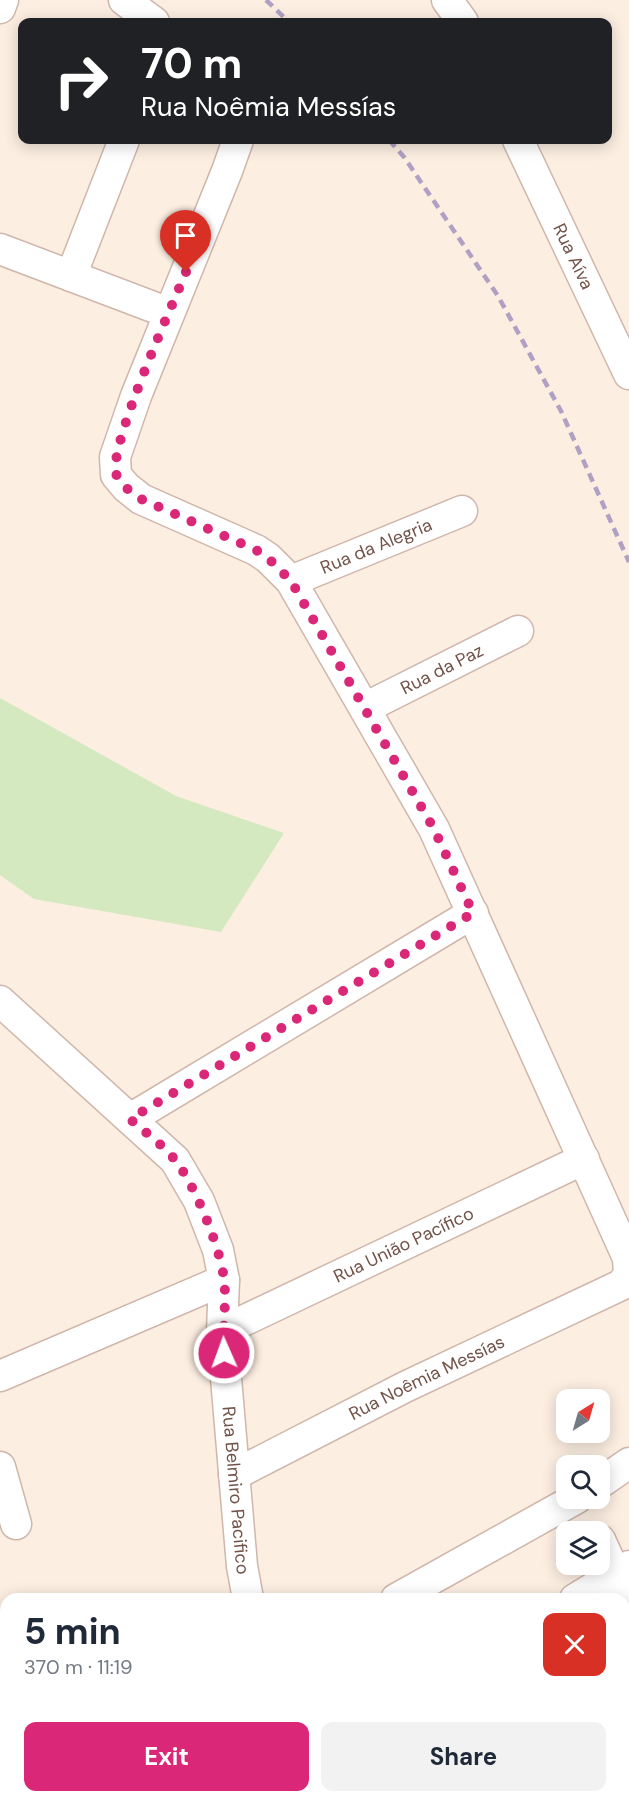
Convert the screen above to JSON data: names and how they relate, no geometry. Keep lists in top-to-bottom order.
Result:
{
  "streets": {
    "street": [
      "Rua Aíva",
      "Rua da Alegria",
      "Rua da Paz",
      "Rua União Pacífico",
      "Rua Noêmia Messías",
      "Rua Belmiro Pacifico"
    ]
  },
  "crossings": [
    ["Rua União Pacífico", "Rua Noêmia Messías"],
    ["Rua União Pacífico", "Rua Belmiro Pacifico"],
    ["Rua Noêmia Messías", "Rua Belmiro Pacifico"]
  ],
  "north": "top right",
  "page": {
    "turn": ["70 m", "Rua Noêmia Messías"],
    "heading": ["5 min", "370 m · 11:19"],
    "buttons": ["Exit", "Share"]
  }
}
